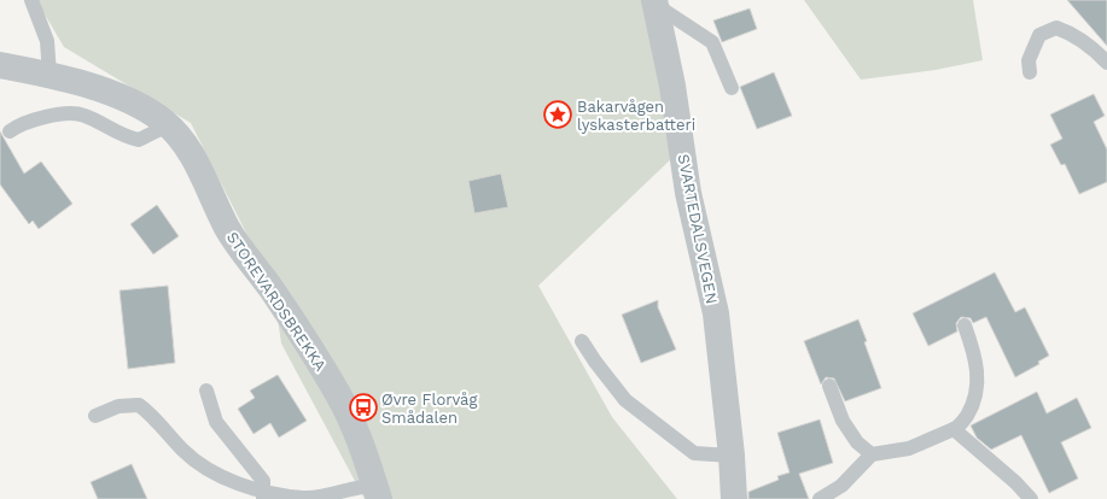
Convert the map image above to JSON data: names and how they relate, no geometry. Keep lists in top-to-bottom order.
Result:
{
  "streets": {
    "street": ["SVARTEDALSVEGEN", "STOREVARDSBREKKA"]
  },
  "places": {
    "place": ["Bakarvågen lyskasterbatteri"],
    "bus stop": ["Øvre Florvåg Smådalen"]
  }
}
